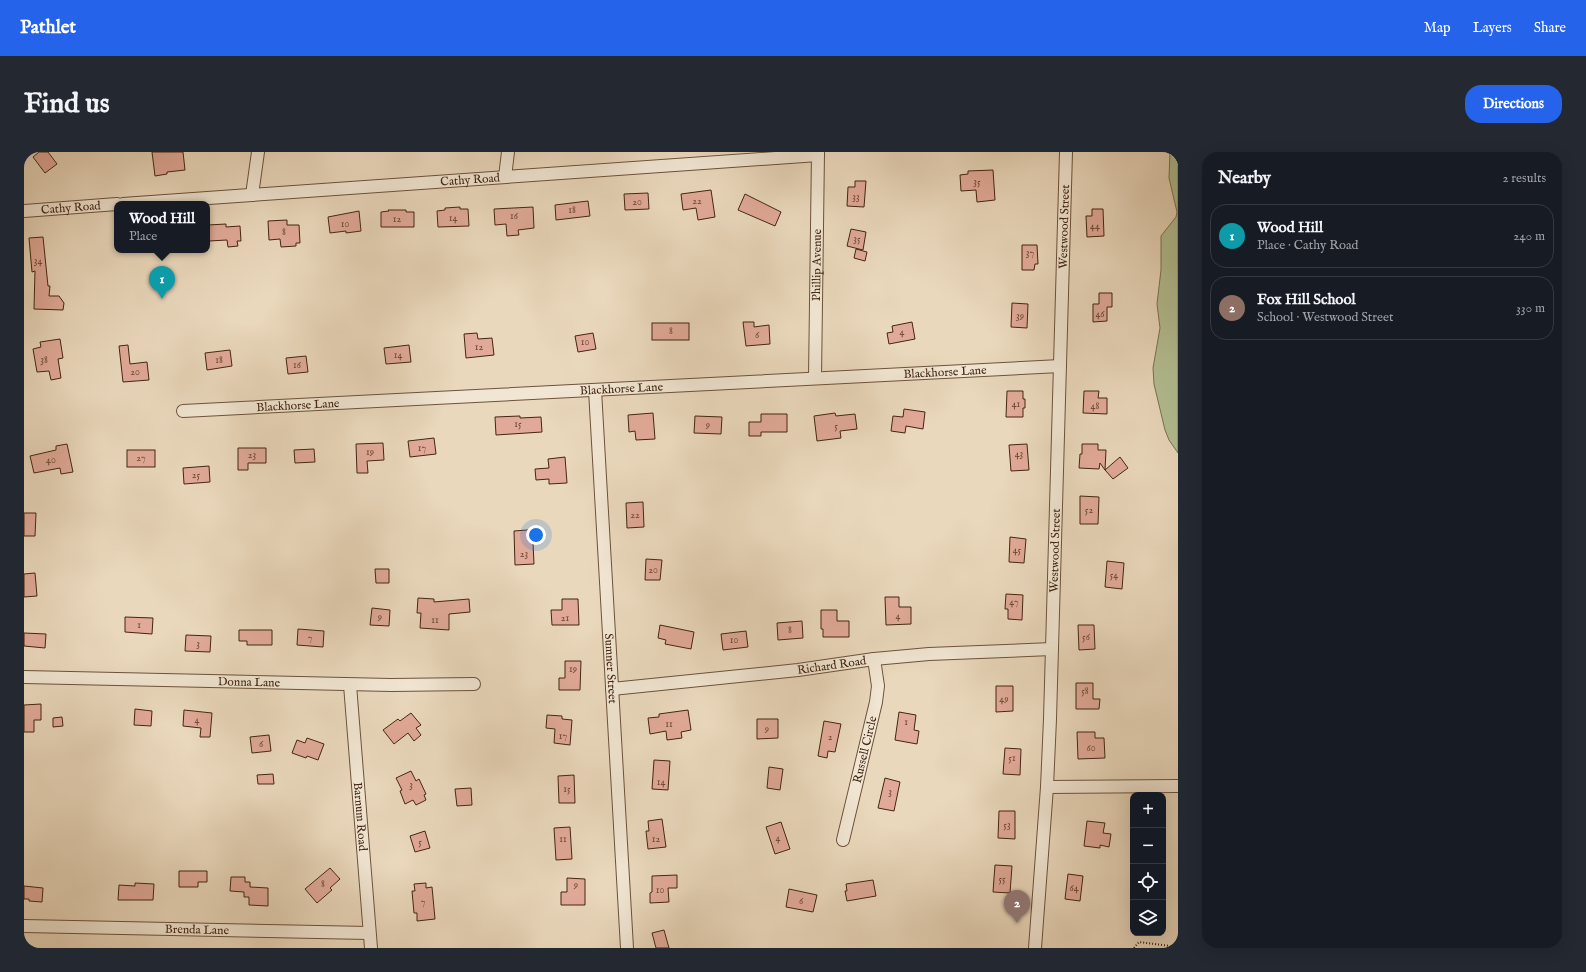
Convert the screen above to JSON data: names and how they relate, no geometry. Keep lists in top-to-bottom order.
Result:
{
  "streets": {
    "street": [
      "Cathy Road",
      "Westwood Street",
      "Phillip Avenue",
      "Blackhorse Lane",
      "Richard Road",
      "Sumner Street",
      "Donna Lane",
      "Russell Circle",
      "Barnum Road",
      "Brenda Lane"
    ]
  },
  "crossings": [
    ["Cathy Road", "Phillip Avenue"],
    ["Westwood Street", "Blackhorse Lane"],
    ["Westwood Street", "Richard Road"],
    ["Phillip Avenue", "Blackhorse Lane"],
    ["Blackhorse Lane", "Sumner Street"],
    ["Richard Road", "Sumner Street"],
    ["Richard Road", "Russell Circle"],
    ["Donna Lane", "Barnum Road"],
    ["Barnum Road", "Brenda Lane"]
  ],
  "house_numbers": [
    "35",
    "33",
    "22",
    "20",
    "18",
    "16",
    "14",
    "12",
    "10",
    "44",
    "8",
    "35",
    "37",
    "34",
    "46",
    "39",
    "8",
    "4",
    "6",
    "10",
    "12",
    "14",
    "38",
    "18",
    "16",
    "20",
    "41",
    "48",
    "15",
    "9",
    "5",
    "17",
    "19",
    "43",
    "23",
    "27",
    "40",
    "25",
    "52",
    "22",
    "45",
    "23",
    "20",
    "54",
    "47",
    "4",
    "9",
    "21",
    "11",
    "1",
    "8",
    "56",
    "7",
    "10",
    "3",
    "19",
    "58",
    "49",
    "4",
    "1",
    "11",
    "9",
    "17",
    "2",
    "6",
    "60",
    "51",
    "14",
    "3",
    "15",
    "3",
    "53",
    "4",
    "11",
    "12",
    "5",
    "55",
    "8",
    "9",
    "64",
    "10",
    "6",
    "7"
  ],
  "page": {
    "header": "Pathlet",
    "nav": ["Map", "Layers", "Share"],
    "buttons": "Directions",
    "title": "Find us",
    "heading": ["Nearby", "2 results"],
    "popup": ["Wood Hill", "Place"],
    "list": [
      {
        "mark": "1",
        "name": "Wood Hill",
        "note": "Place · Cathy Road",
        "value": "240 m"
      },
      {
        "mark": "2",
        "name": "Fox Hill School",
        "note": "School · Westwood Street",
        "value": "330 m"
      }
    ],
    "pins": ["1", "2"],
    "map_buttons": ["+", "−"]
  }
}
